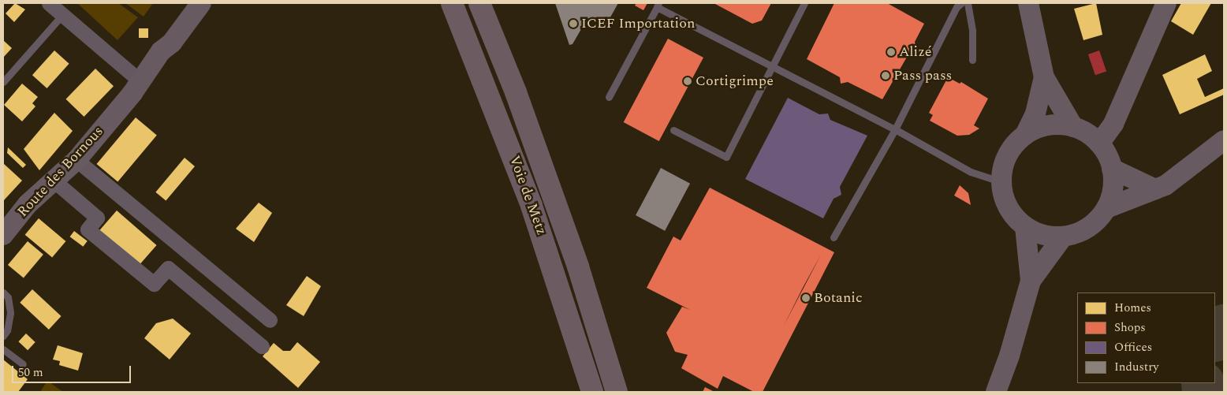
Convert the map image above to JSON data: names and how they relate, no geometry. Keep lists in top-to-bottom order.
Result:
{
  "streets": {
    "highway": ["Voie de Metz"],
    "main road": ["Route des Bornous"]
  },
  "places": [
    "ICEF Importation",
    "Alizé",
    "Pass pass",
    "Cortigrimpe",
    "Botanic"
  ],
  "legend": [
    "Homes",
    "Shops",
    "Offices",
    "Industry"
  ],
  "scale_bar": "50 m"
}
